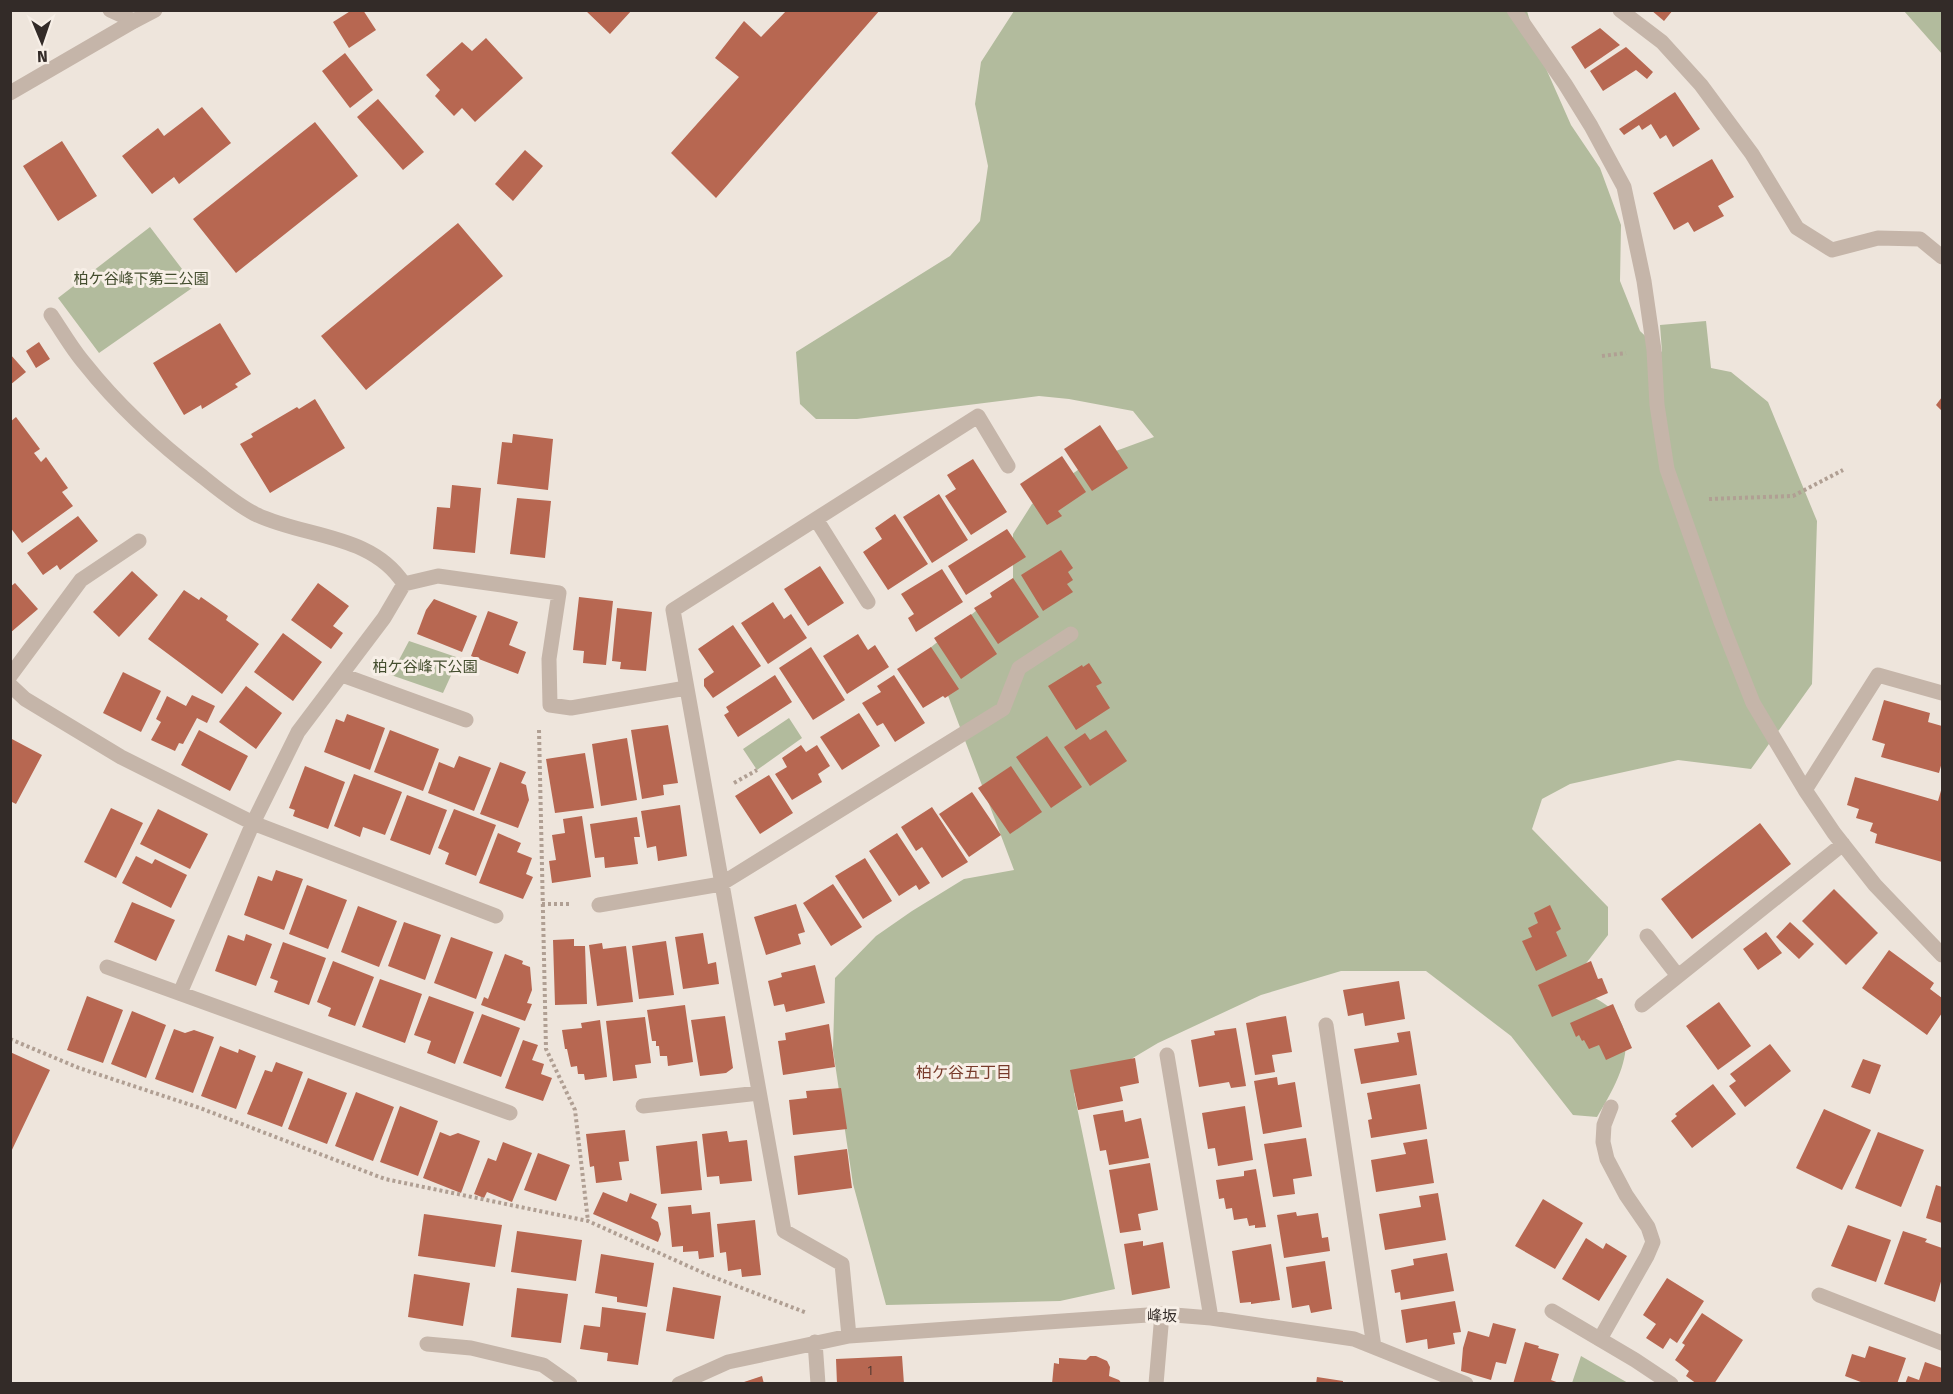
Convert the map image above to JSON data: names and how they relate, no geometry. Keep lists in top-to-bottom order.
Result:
{
  "streets": {
    "street": ["峰坂"]
  },
  "districts": ["柏ケ谷五丁目"],
  "parks": ["柏ケ谷峰下第二公園", "柏ケ谷峰下公園"],
  "house_numbers": ["1"],
  "north": "bottom"
}
